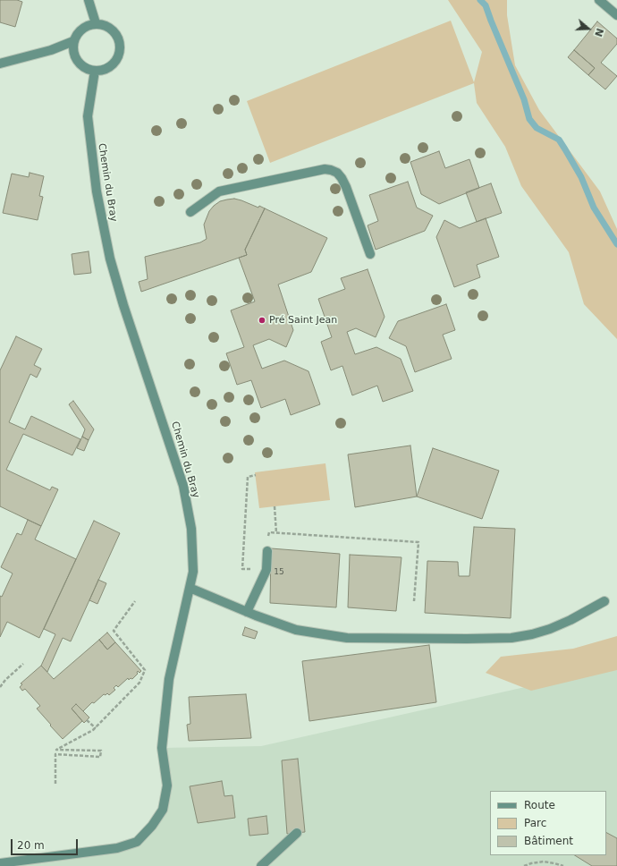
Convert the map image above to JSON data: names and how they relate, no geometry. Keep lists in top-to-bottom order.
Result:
{
  "streets": {
    "street": ["Chemin du Bray"]
  },
  "places": ["Pré Saint Jean"],
  "house_numbers": ["15"],
  "legend": ["Route", "Parc", "Bâtiment"],
  "scale_bar": "20 m",
  "north": "right"
}
